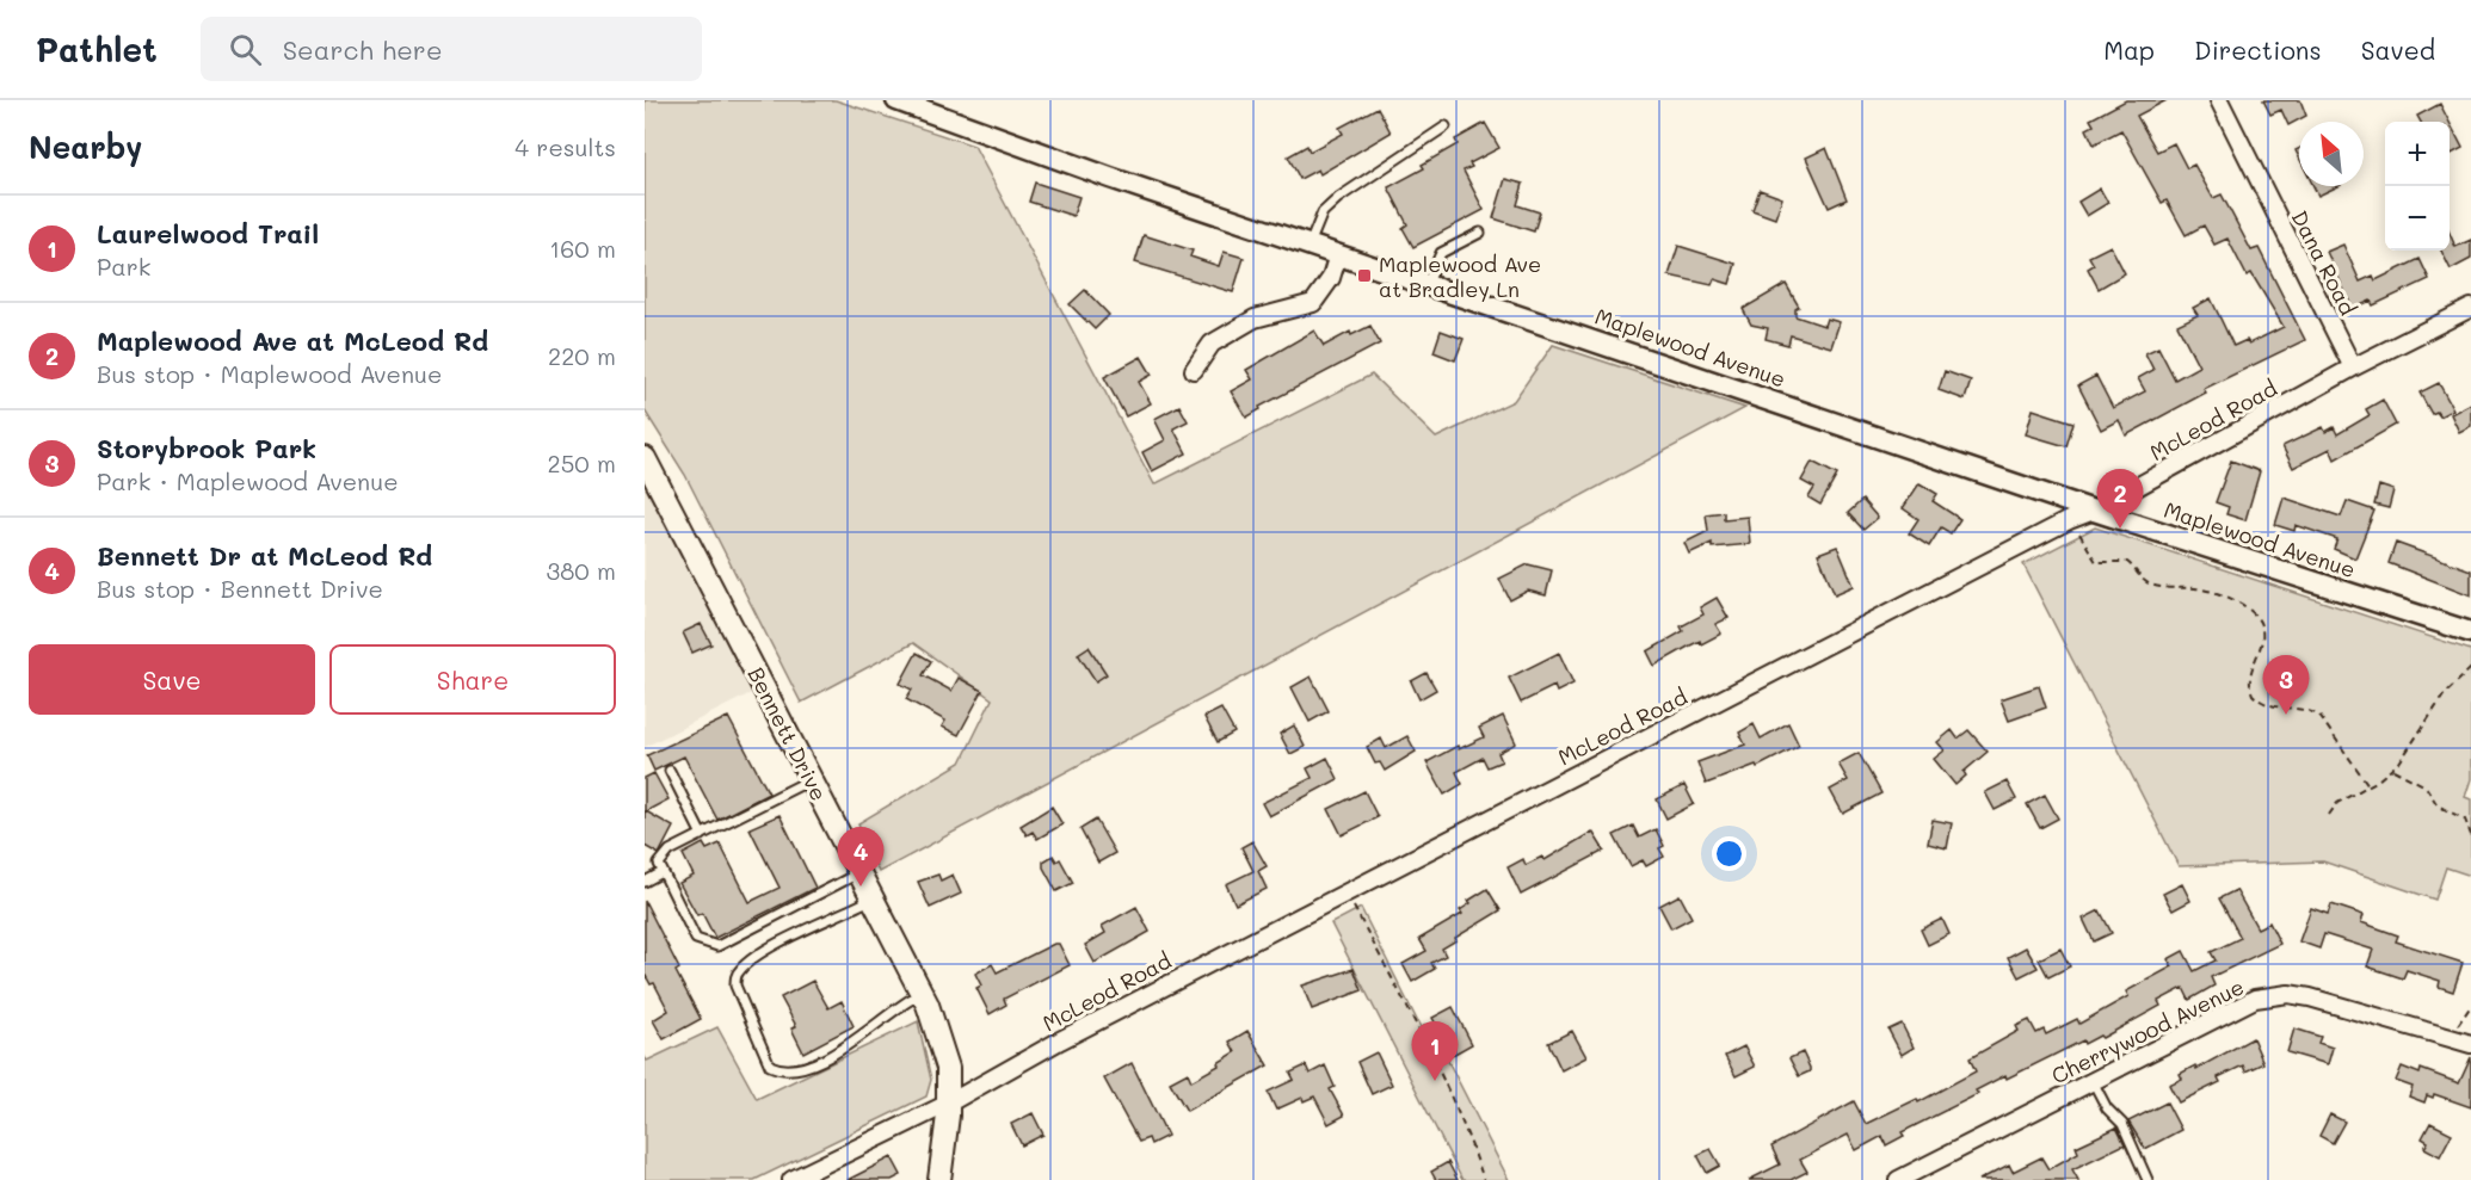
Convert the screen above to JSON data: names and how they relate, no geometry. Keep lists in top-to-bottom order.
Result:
{
  "streets": {
    "main road": ["Bennett Drive"],
    "street": [
      "Dana Road",
      "Maplewood Avenue",
      "McLeod Road",
      "Cherrywood Avenue"
    ]
  },
  "crossings": [
    ["Dana Road", "McLeod Road"],
    ["Maplewood Avenue", "McLeod Road"],
    ["McLeod Road", "Bennett Drive"]
  ],
  "places": {
    "transit": ["Maplewood Ave at Bradley Ln"]
  },
  "north": "top left",
  "page": {
    "header": "Pathlet",
    "search": "Search here",
    "nav": ["Map", "Directions", "Saved"],
    "heading": ["Nearby", "4 results"],
    "map_buttons": ["+", "−"],
    "list": [
      {
        "mark": "1",
        "name": "Laurelwood Trail",
        "note": "Park",
        "value": "160 m"
      },
      {
        "mark": "2",
        "name": "Maplewood Ave at McLeod Rd",
        "note": "Bus stop · Maplewood Avenue",
        "value": "220 m"
      },
      {
        "mark": "3",
        "name": "Storybrook Park",
        "note": "Park · Maplewood Avenue",
        "value": "250 m"
      },
      {
        "mark": "4",
        "name": "Bennett Dr at McLeod Rd",
        "note": "Bus stop · Bennett Drive",
        "value": "380 m"
      }
    ],
    "pins": [
      "2",
      "3",
      "4",
      "1"
    ],
    "buttons": ["Save", "Share"]
  }
}
